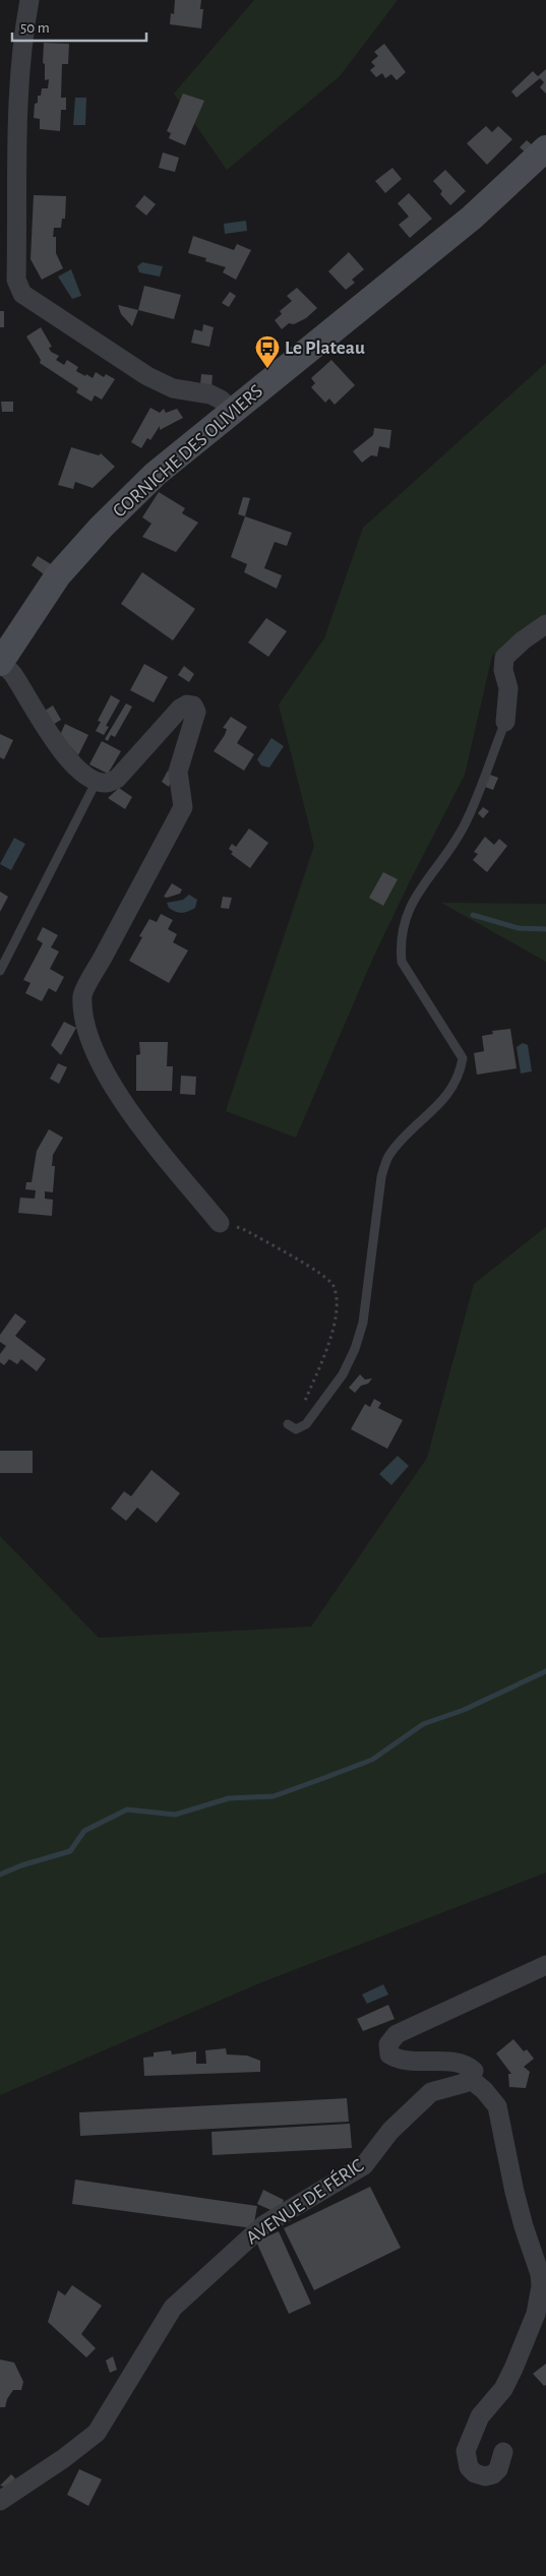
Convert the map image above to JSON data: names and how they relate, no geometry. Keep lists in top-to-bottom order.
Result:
{
  "streets": {
    "street": ["CORNICHE DES OLIVIERS", "AVENUE DE FÉRIC"]
  },
  "places": {
    "bus stop": ["Le Plateau"]
  },
  "scale_bar": "50 m"
}
